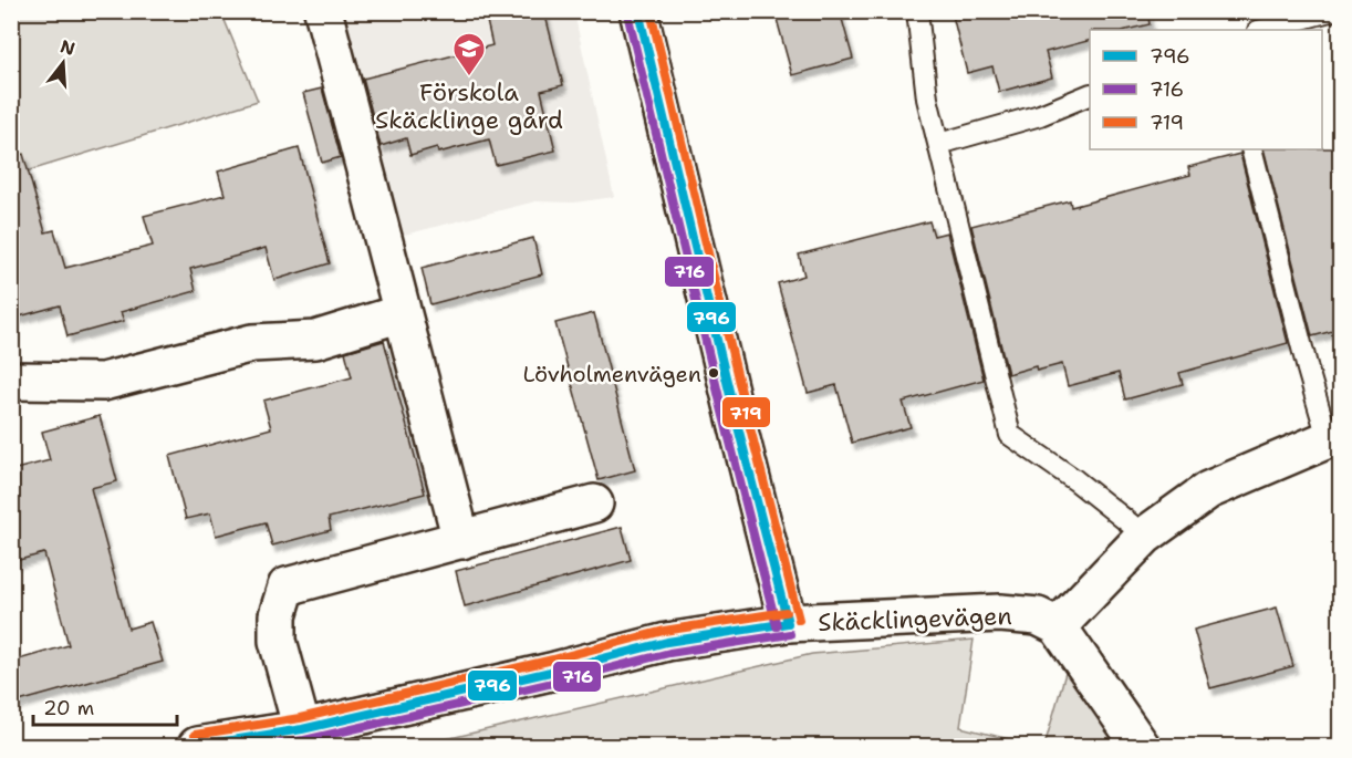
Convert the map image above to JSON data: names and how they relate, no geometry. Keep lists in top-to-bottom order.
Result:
{
  "streets": {
    "street": ["Skäcklingevägen"]
  },
  "places": {
    "school or university": ["Förskola Skäcklinge gård"],
    "other": ["Lövholmenvägen"]
  },
  "lines": ["transit line 796", "transit line 719", "transit line 716"],
  "legend": ["796", "716", "719"],
  "scale_bar": "20 m",
  "north": "top"
}
